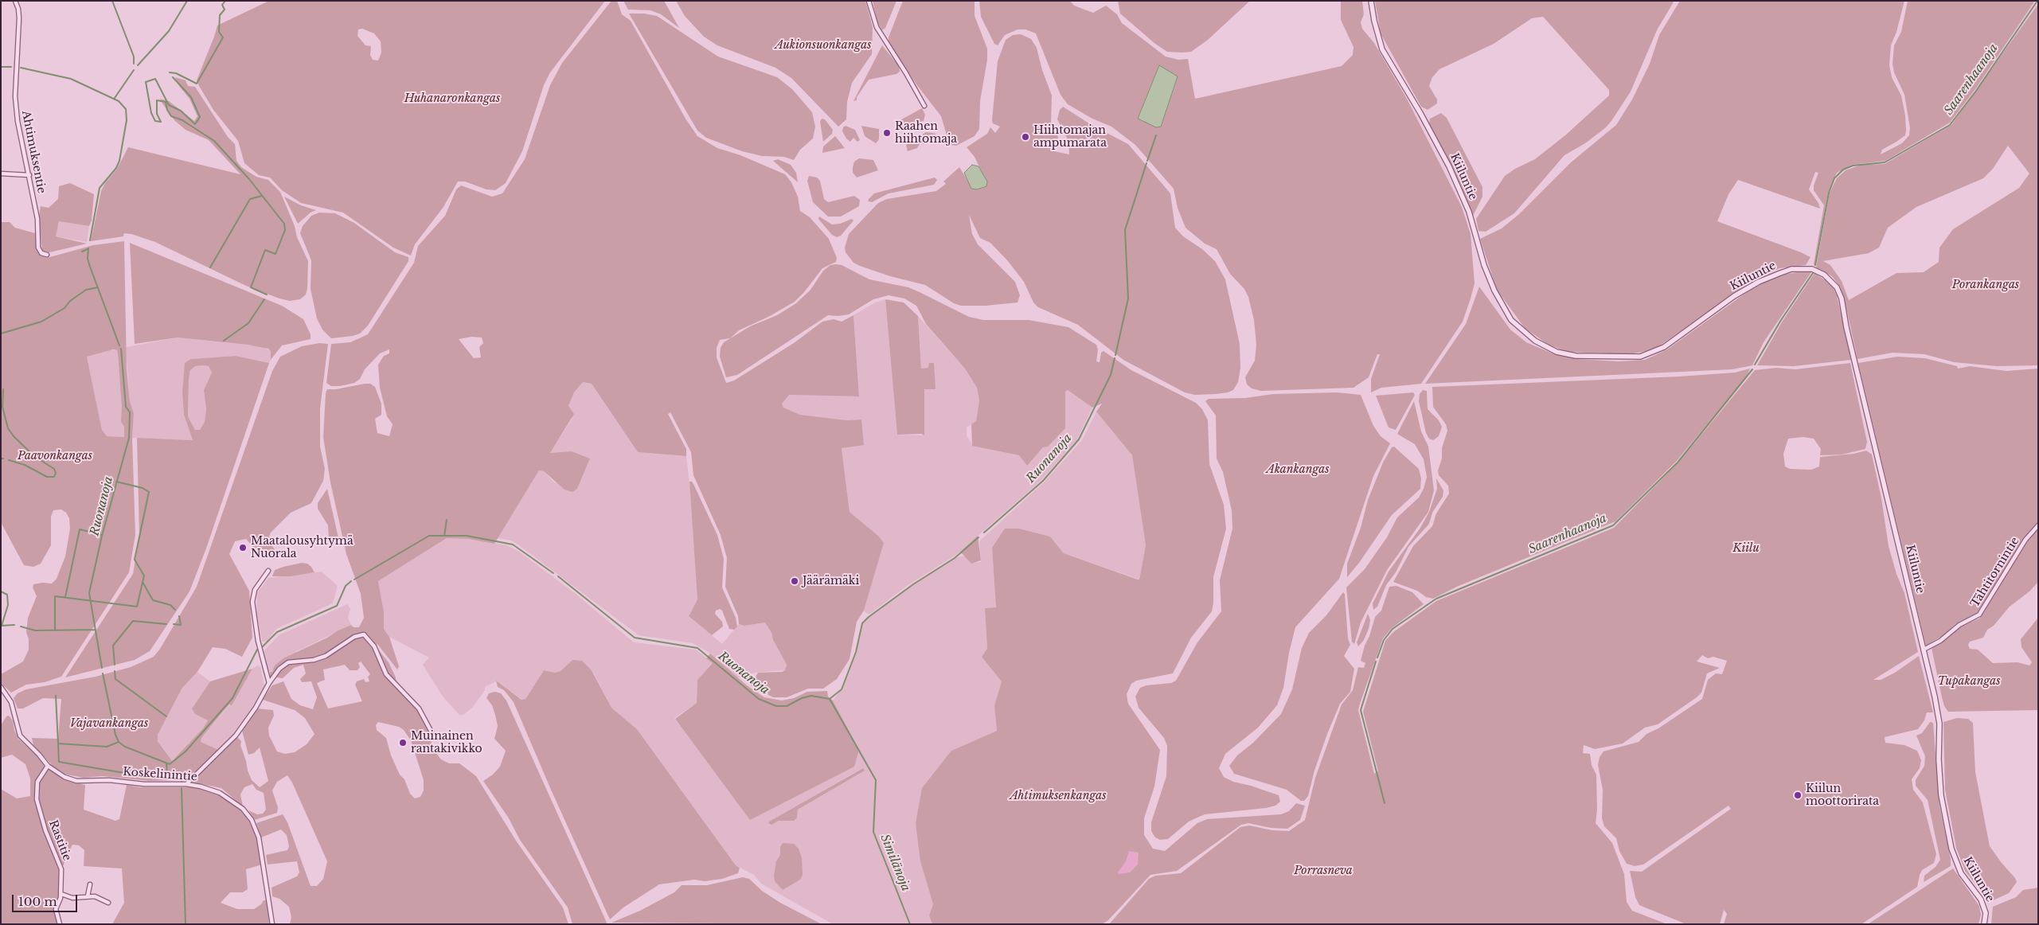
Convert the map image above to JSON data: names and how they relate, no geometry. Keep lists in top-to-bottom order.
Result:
{
  "streets": {
    "street": [
      "Ahtimuksentie",
      "Kiiluntie",
      "Tähtitornintie",
      "Koskelinintie",
      "Rastitie"
    ]
  },
  "crossings": [
    ["Kiiluntie", "Tähtitornintie"],
    ["Koskelinintie", "Rastitie"]
  ],
  "water": ["Saarenhaanoja", "Ruonanoja", "Similänoja"],
  "parks": [
    "Aukionsuonkangas",
    "Huhanaronkangas",
    "Porankangas",
    "Paavonkangas",
    "Akankangas",
    "Kiilu",
    "Tupakangas",
    "Vajavankangas",
    "Ahtimuksenkangas",
    "Porrasneva"
  ],
  "places": [
    "Raahen hiihtomaja",
    "Hiihtomajan ampumarata",
    "Maatalousyhtymä Nuorala",
    "Jäärämäki",
    "Muinainen rantakivikko",
    "Kiilun moottorirata"
  ],
  "scale_bar": "100 m"
}
